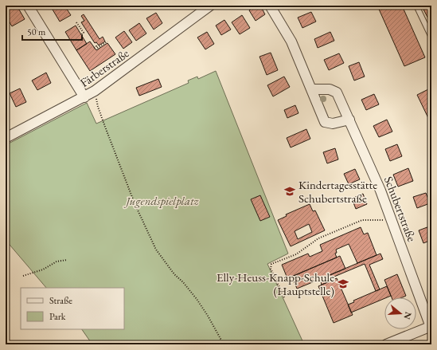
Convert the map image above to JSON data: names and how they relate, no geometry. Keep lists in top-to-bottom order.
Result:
{
  "streets": {
    "street": ["Färberstraße", "Schubertstraße"]
  },
  "parks": ["Jugendspielplatz"],
  "places": {
    "school or university": ["Kindertagesstätte Schubertstraße", "Elly-Heuss-Knapp-Schule (Hauptstelle)"]
  },
  "legend": ["Straße", "Park"],
  "scale_bar": "50 m",
  "north": "right"
}
